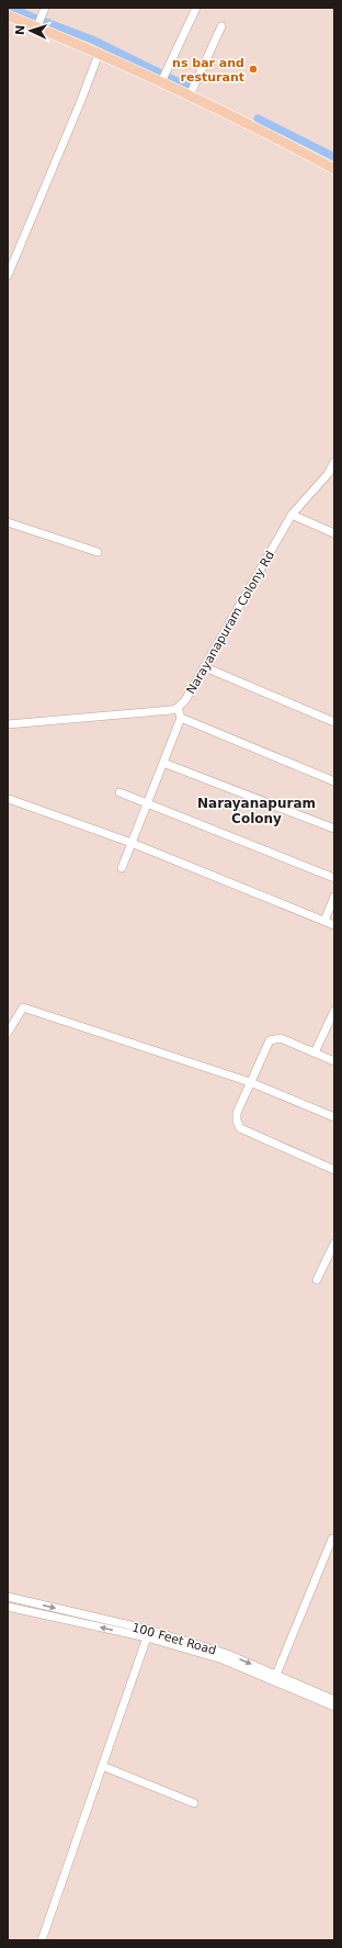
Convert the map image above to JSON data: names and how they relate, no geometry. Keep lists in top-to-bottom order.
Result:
{
  "streets": {
    "street": ["Narayanapuram Colony Rd", "100 Feet Road"]
  },
  "districts": ["Narayanapuram Colony"],
  "places": ["ns bar and resturant"],
  "north": "left"
}
